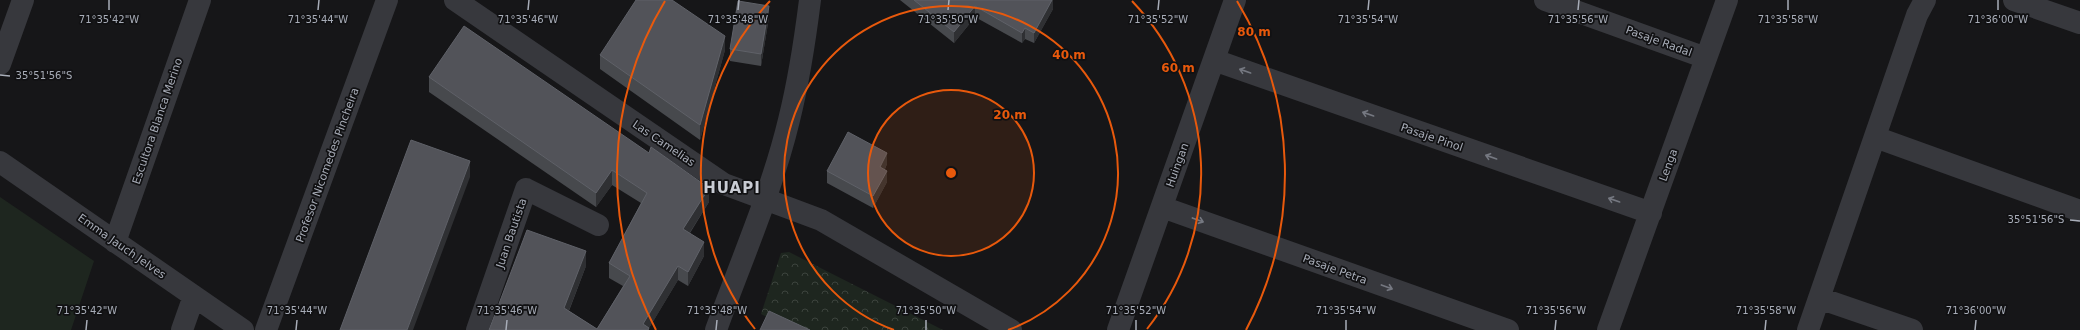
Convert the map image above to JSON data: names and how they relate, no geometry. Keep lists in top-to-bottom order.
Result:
{
  "streets": {
    "street": [
      "Pasaje Radal",
      "Escultora Blanca Merino",
      "Pasaje Pinol",
      "Las Camelias",
      "Profesor Nicomedes Pincheira",
      "Huingan",
      "Lenga",
      "Juan Bautista",
      "Emma Jauch Jelves",
      "Pasaje Petra"
    ]
  },
  "crossings": [
    ["Pasaje Radal", "Lenga"],
    ["Escultora Blanca Merino", "Emma Jauch Jelves"],
    ["Pasaje Pinol", "Huingan"],
    ["Pasaje Pinol", "Lenga"],
    ["Huingan", "Pasaje Petra"]
  ],
  "one_way": ["Pasaje Pinol", "Pasaje Petra"],
  "districts": ["HUAPI"],
  "coordinates": [
    "71°35'42\"W",
    "71°35'44\"W",
    "71°35'46\"W",
    "71°35'48\"W",
    "71°35'50\"W",
    "71°35'52\"W",
    "71°35'54\"W",
    "71°35'56\"W",
    "71°35'58\"W",
    "71°36'00\"W",
    "35°51'56\"S"
  ],
  "rings": [
    "80 m",
    "40 m",
    "60 m",
    "20 m"
  ]
}
